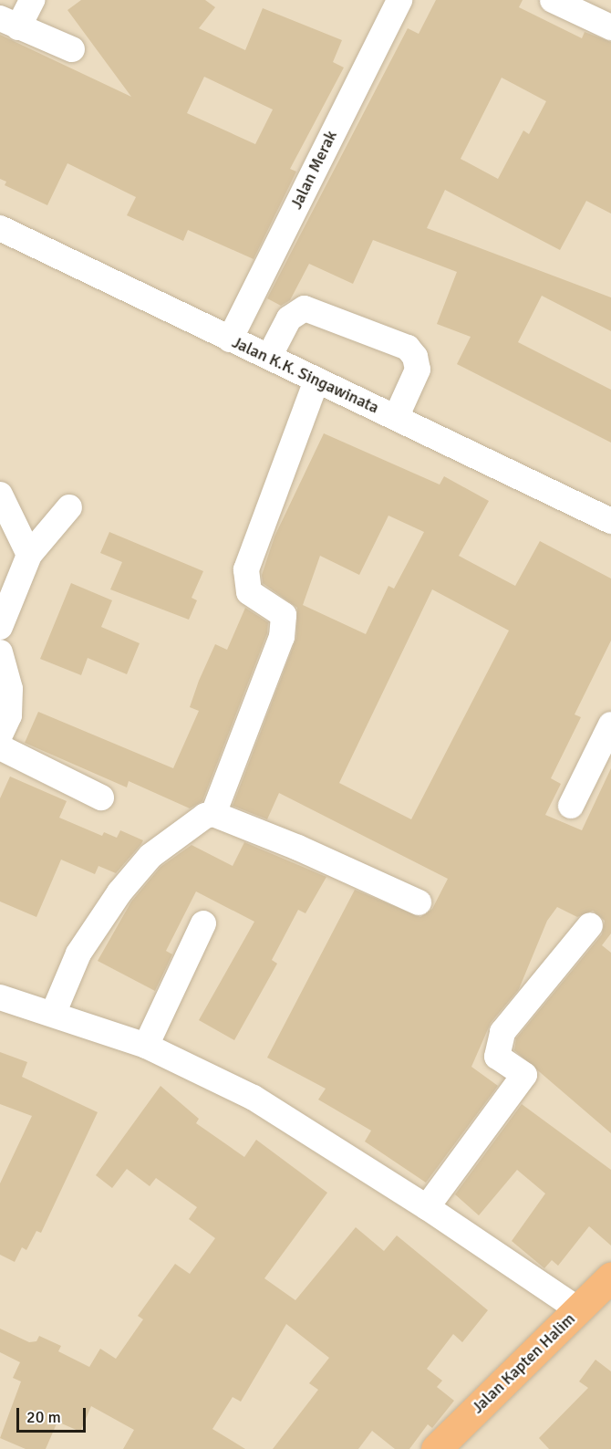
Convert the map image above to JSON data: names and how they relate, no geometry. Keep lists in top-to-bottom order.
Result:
{
  "streets": {
    "main road": ["Jalan Kapten Halim"],
    "street": ["Jalan Merak", "Jalan K.K. Singawinata"]
  },
  "crossings": [
    ["Jalan Merak", "Jalan K.K. Singawinata"]
  ],
  "scale_bar": "20 m"
}
